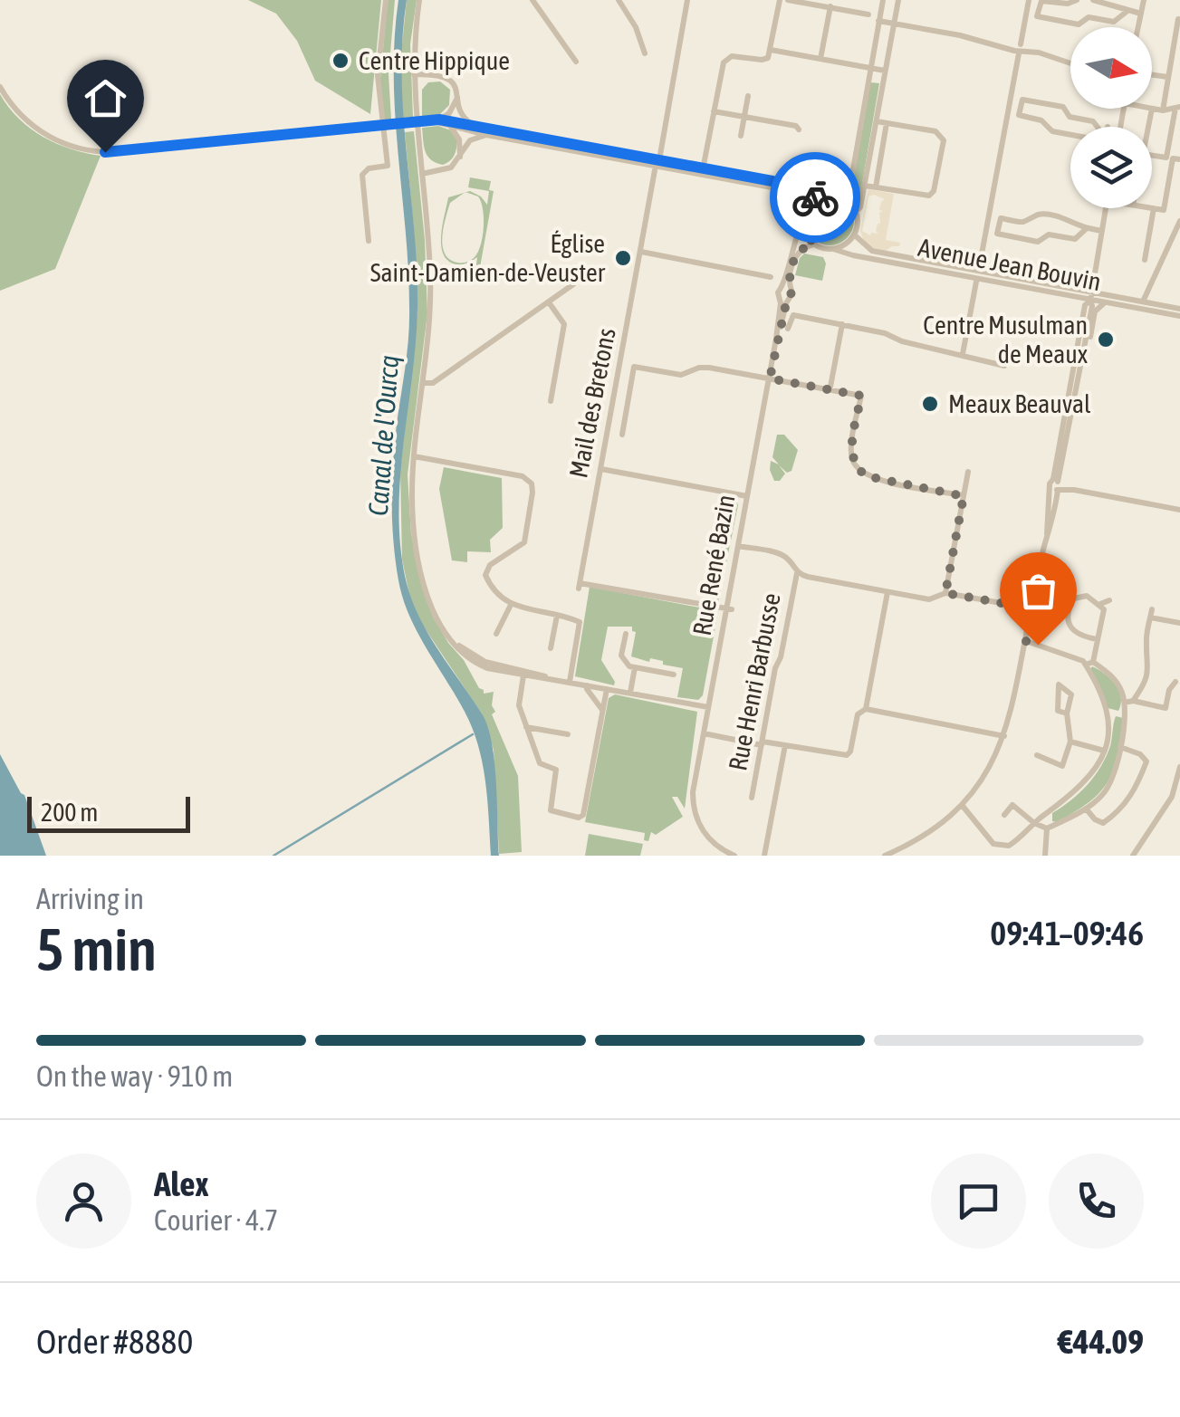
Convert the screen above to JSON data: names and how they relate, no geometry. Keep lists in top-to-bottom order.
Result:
{
  "streets": {
    "street": [
      "Avenue Jean Bouvin",
      "Mail des Bretons",
      "Rue René Bazin",
      "Rue Henri Barbusse"
    ]
  },
  "crossings": [
    ["Mail des Bretons", "Rue René Bazin"]
  ],
  "water": ["Canal de l'Ourcq"],
  "places": [
    "Centre Hippique",
    "Église Saint-Damien-de-Veuster",
    "Centre Musulman de Meaux",
    "Meaux Beauval"
  ],
  "scale_bar": "200 m",
  "north": "right",
  "page": {
    "scale": "200 m",
    "heading": ["5 min", "Arriving in", "09:41–09:46"],
    "panel": [
      "Alex",
      "Courier · 4.7",
      "Order #8880",
      "€44.09"
    ],
    "bar": "On the way · 910 m"
  }
}
